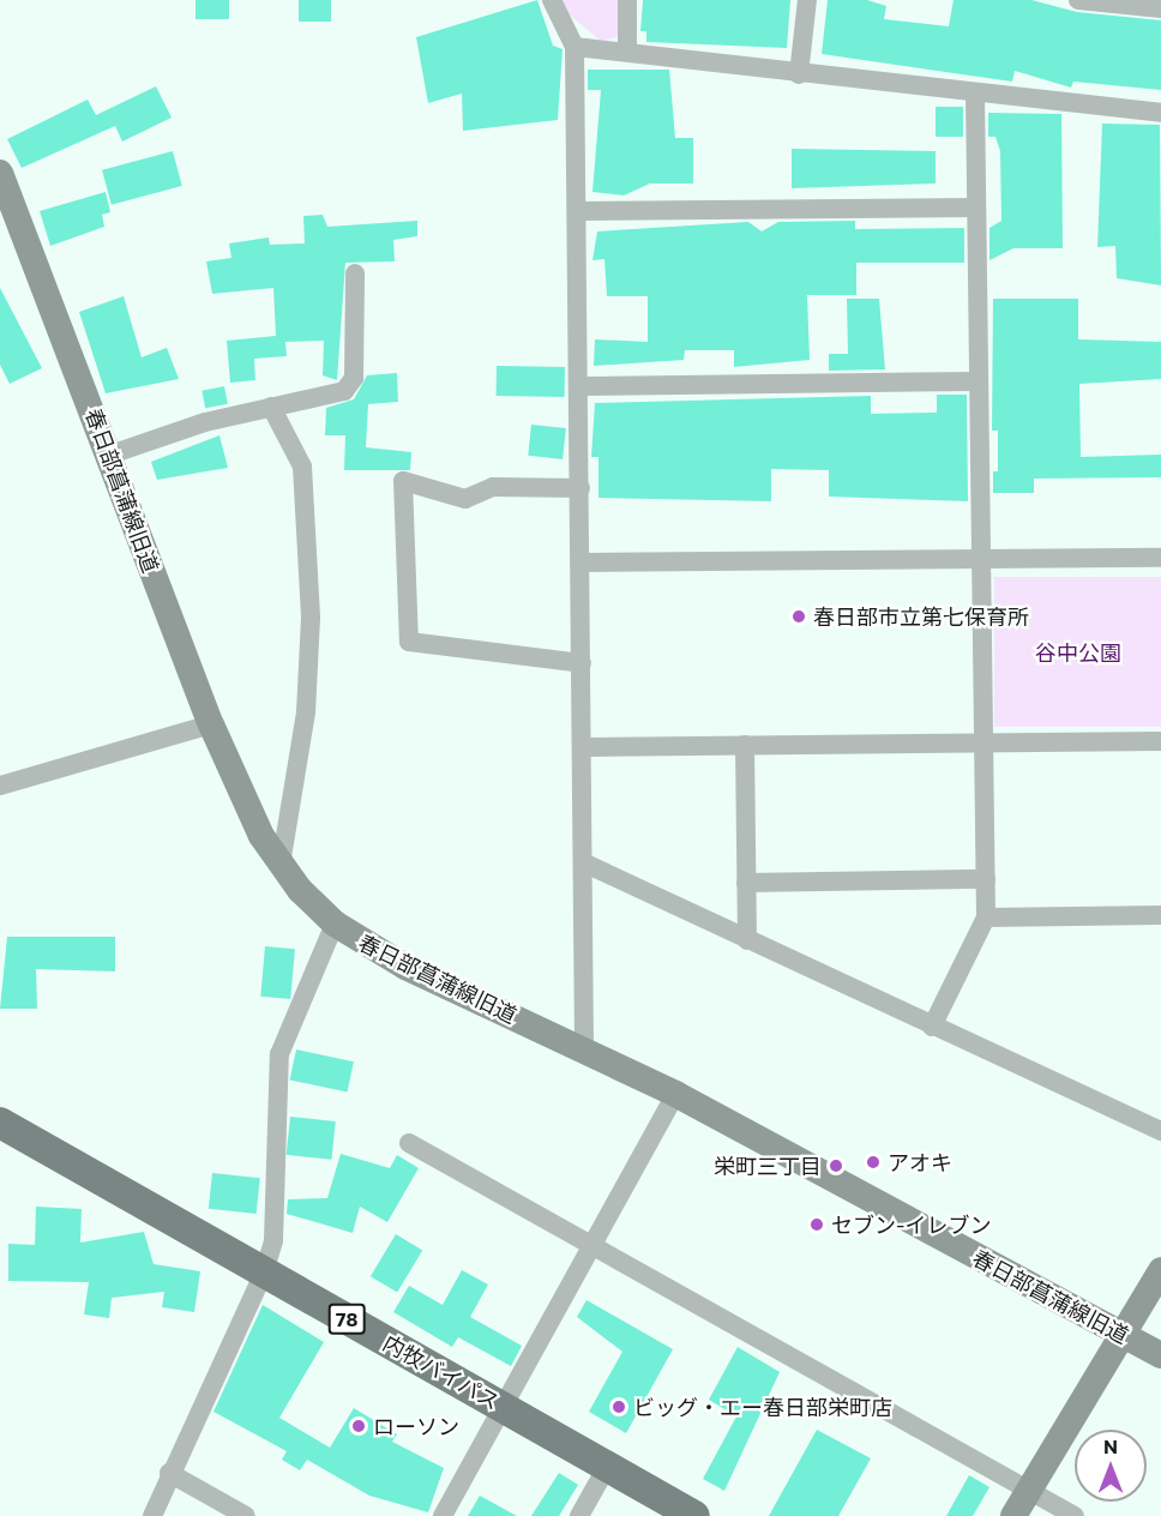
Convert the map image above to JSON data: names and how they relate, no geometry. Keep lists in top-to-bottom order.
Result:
{
  "streets": {
    "main road": ["78", "内牧バイパス"],
    "street": ["春日部菖蒲線旧道"]
  },
  "parks": ["谷中公園"],
  "places": [
    "春日部市立第七保育所",
    "アオキ",
    "栄町三丁目",
    "セブン-イレブン",
    "ビッグ・エー春日部栄町店",
    "ローソン"
  ],
  "north": "top"
}
